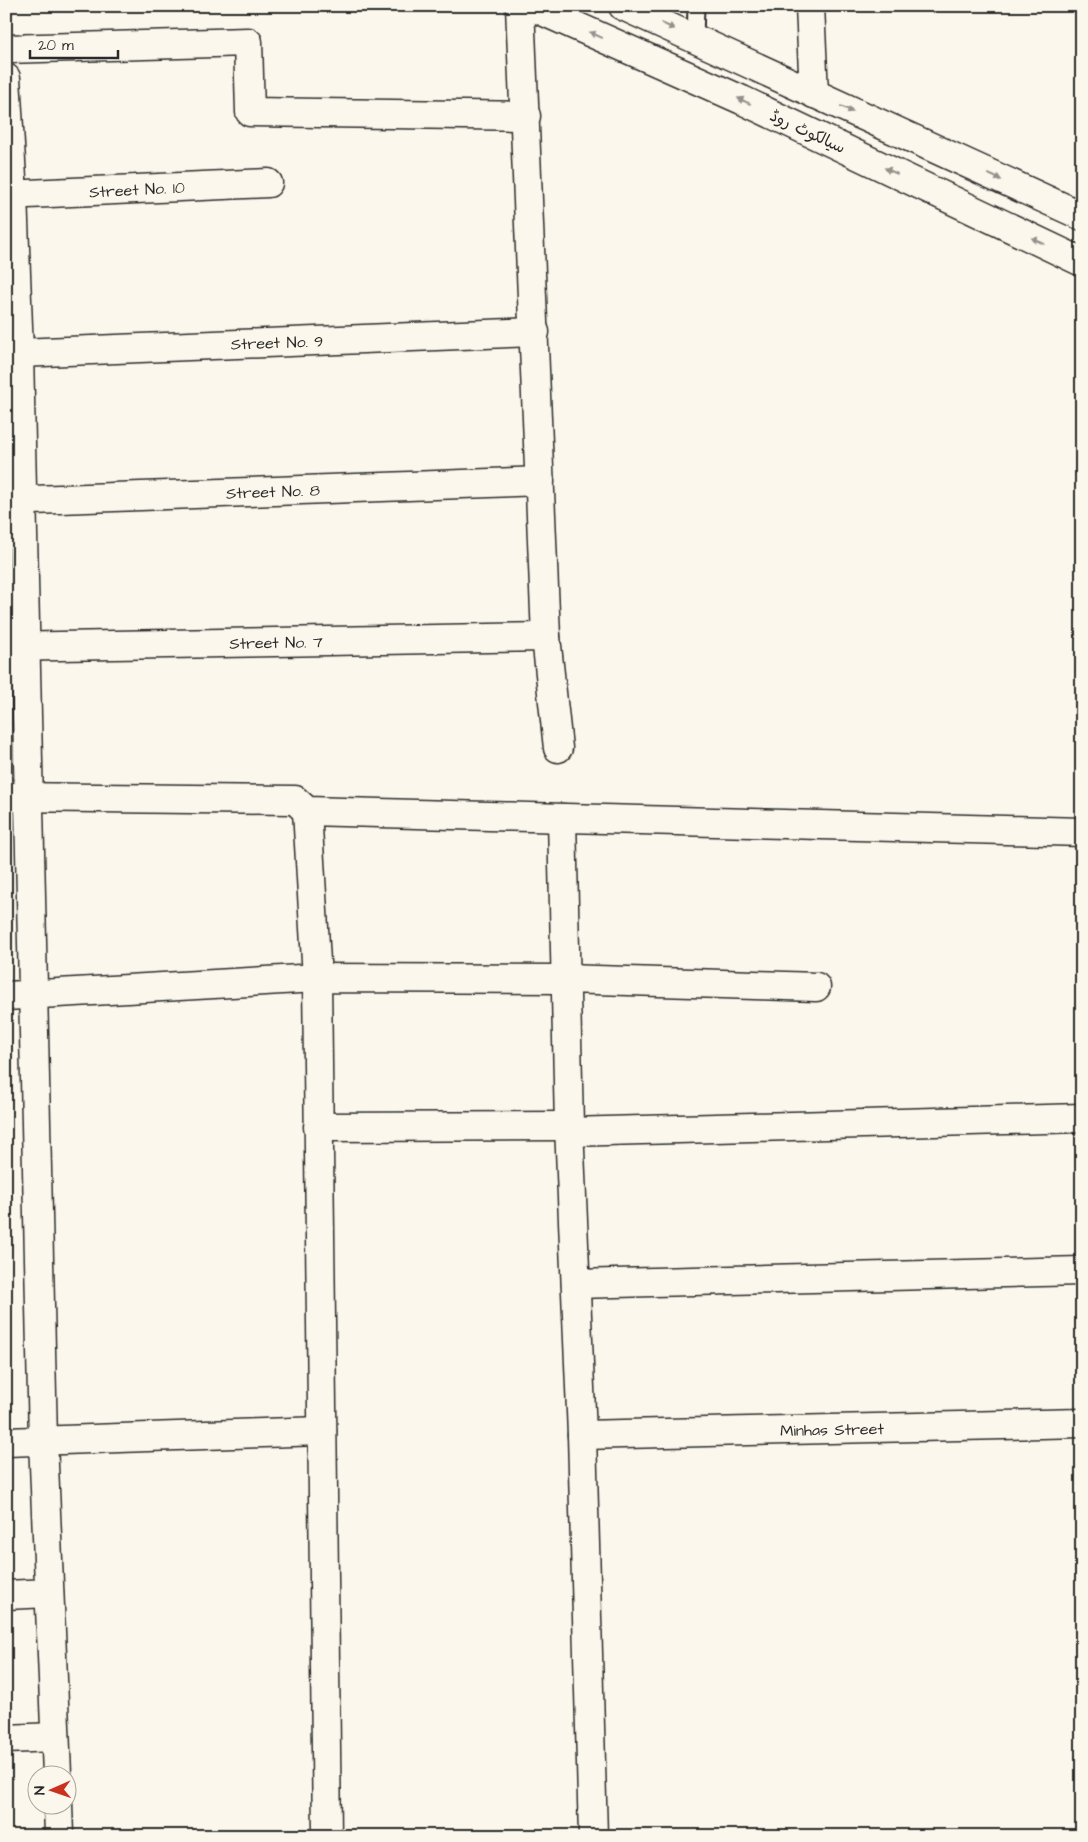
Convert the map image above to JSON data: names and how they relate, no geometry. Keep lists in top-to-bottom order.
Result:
{
  "streets": {
    "street": [
      "سیالکوٹ روڈ",
      "Street No. 10",
      "Street No. 9",
      "Street No. 8",
      "Street No. 7",
      "Minhas Street"
    ]
  },
  "scale_bar": "20 m",
  "north": "left"
}
